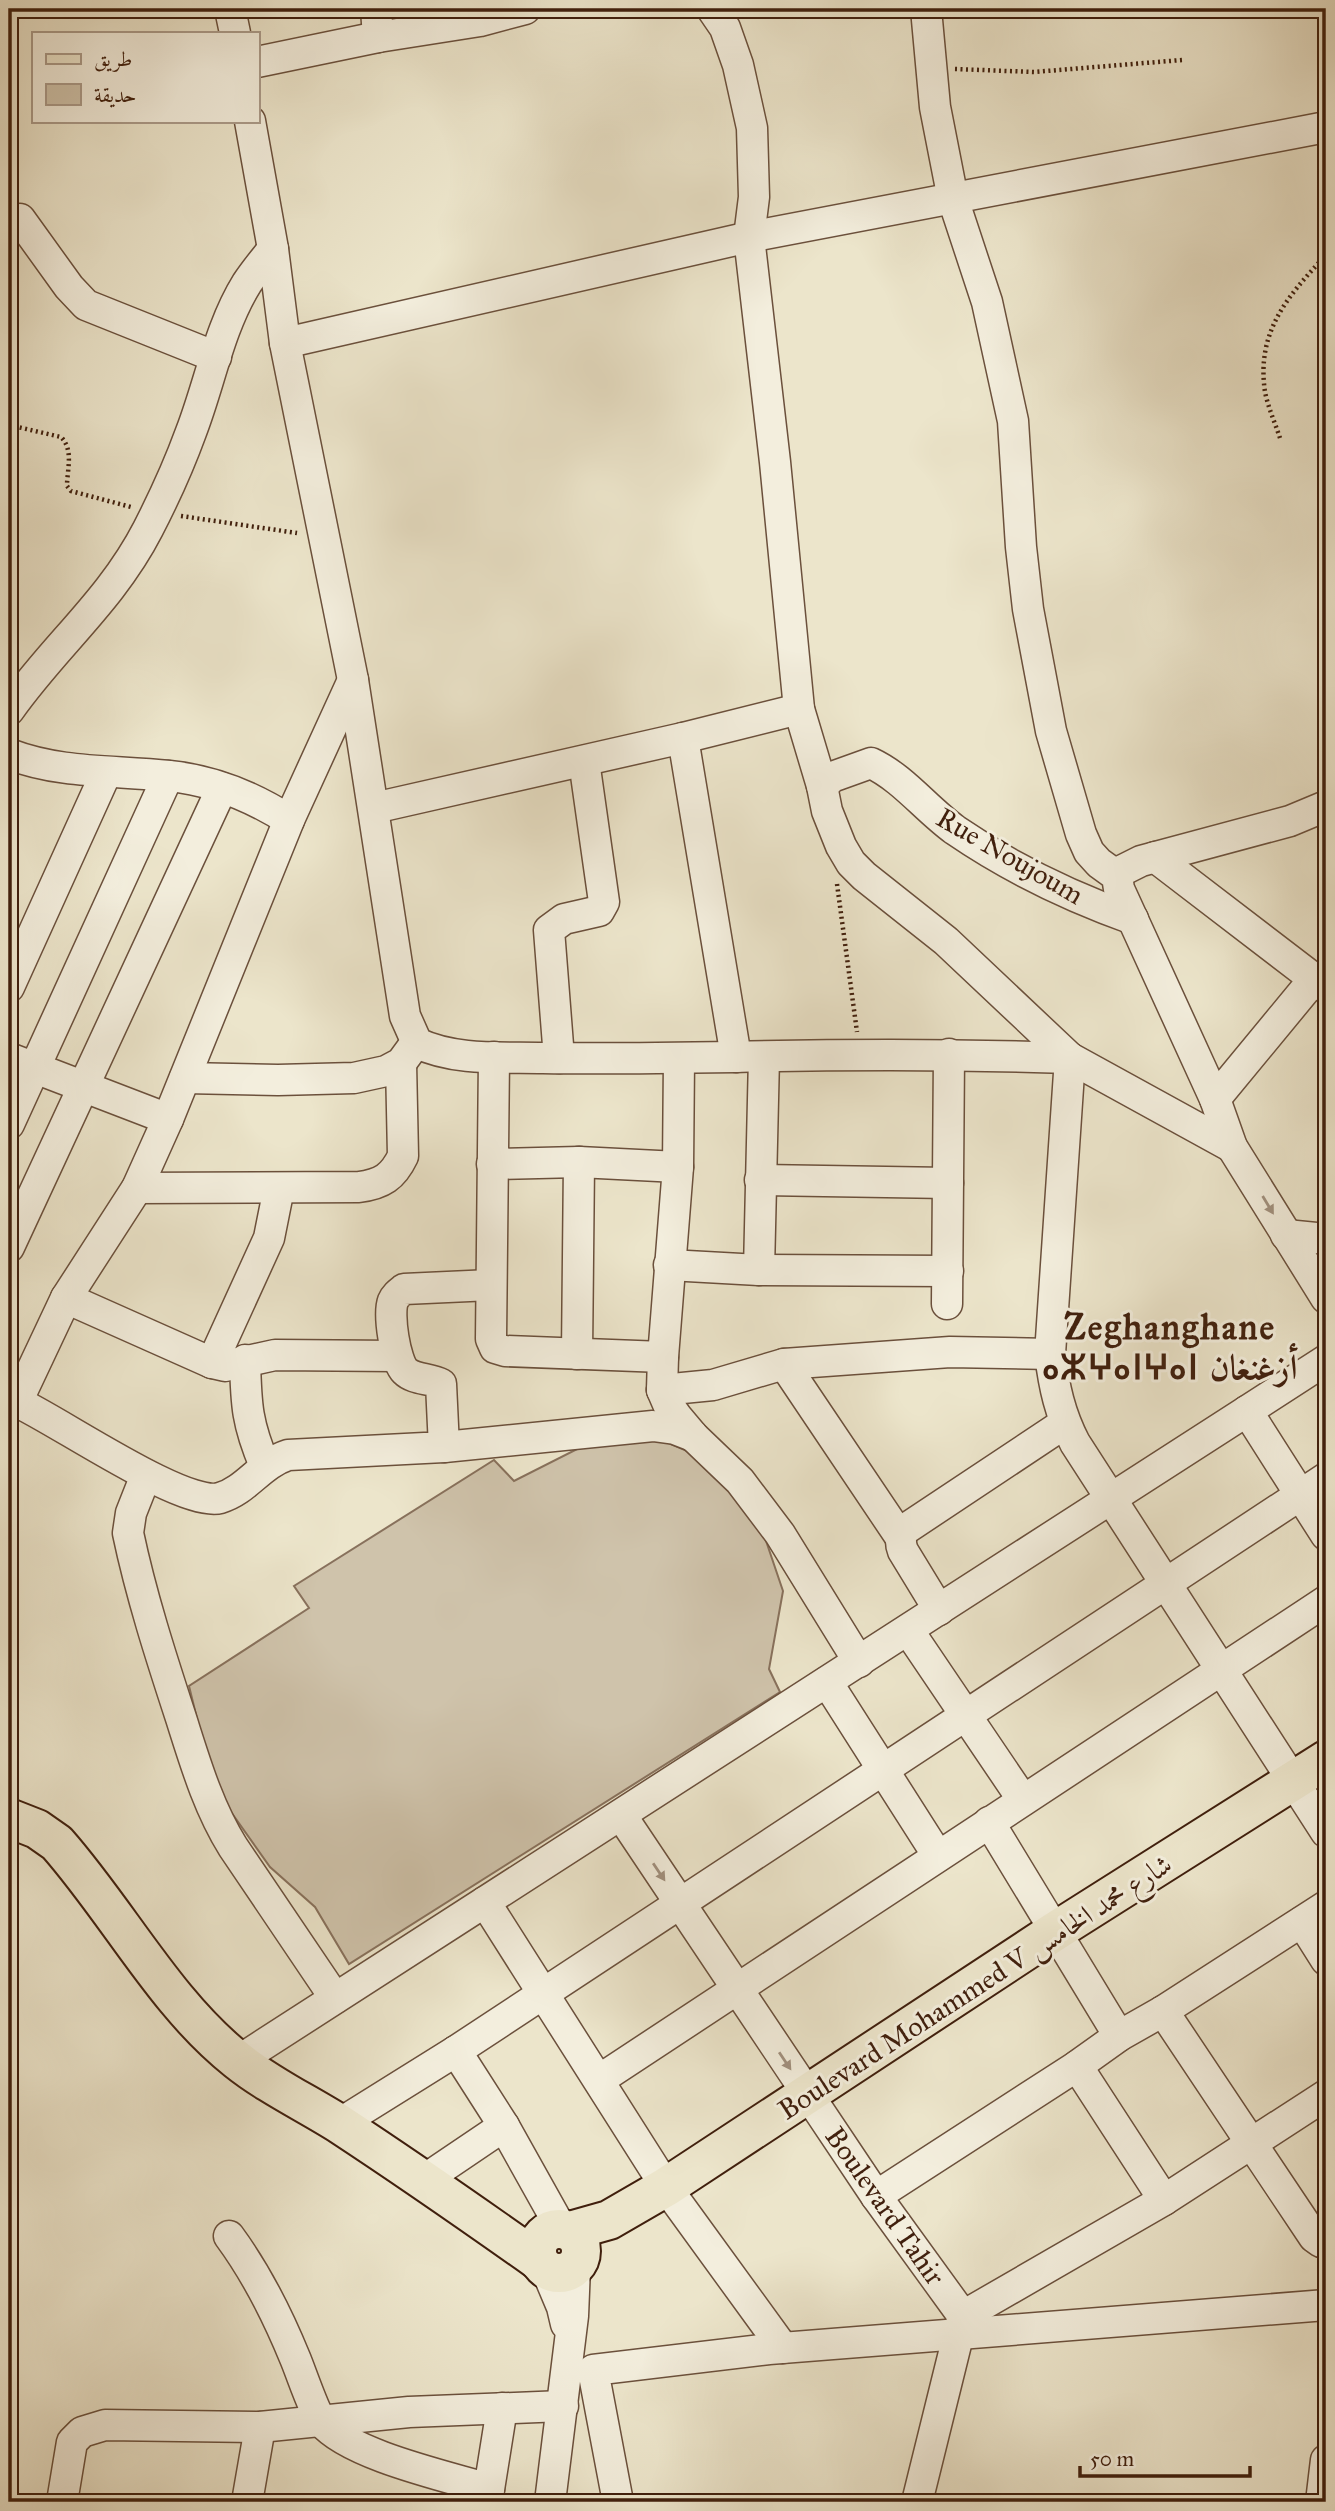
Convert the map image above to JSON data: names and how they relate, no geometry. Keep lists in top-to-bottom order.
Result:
{
  "streets": {
    "main road": ["Boulevard Mohammed V شارع محمد الخامس"],
    "street": ["Rue Noujoum", "Boulevard Tahir"]
  },
  "crossings": [
    ["Boulevard Mohammed V شارع محمد الخامس", "Boulevard Tahir"]
  ],
  "districts": ["Zeghanghane ⴰⵣⵖⴰⵏⵖⴰⵏ أزغنغان"],
  "legend": ["طريق", "حديقة"],
  "scale_bar": "50 m"
}
